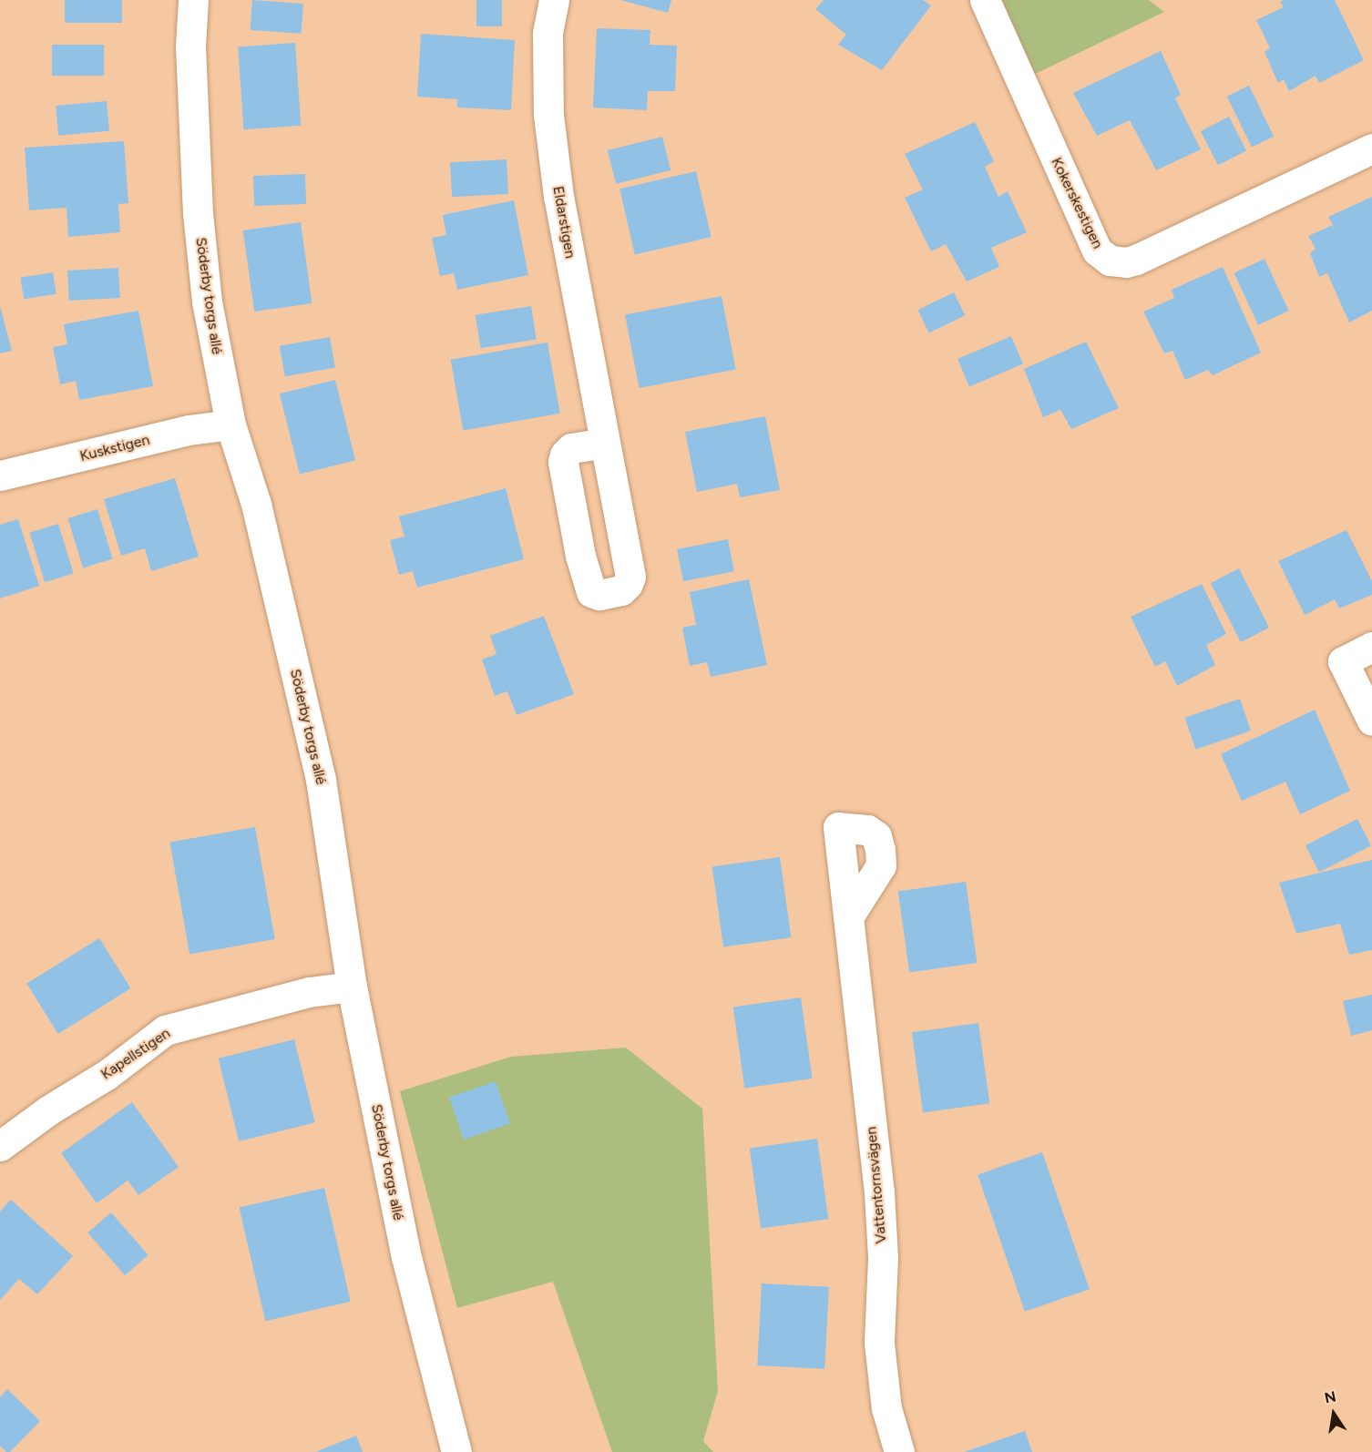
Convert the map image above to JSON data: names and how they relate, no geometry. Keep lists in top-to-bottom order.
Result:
{
  "streets": {
    "street": [
      "Kokerskestigen",
      "Eldarstigen",
      "Söderby torgs allé",
      "Kuskstigen",
      "Kapellstigen",
      "Vattentornsvägen"
    ]
  },
  "crossings": [
    ["Söderby torgs allé", "Kuskstigen"],
    ["Söderby torgs allé", "Kapellstigen"]
  ],
  "north": "top"
}
